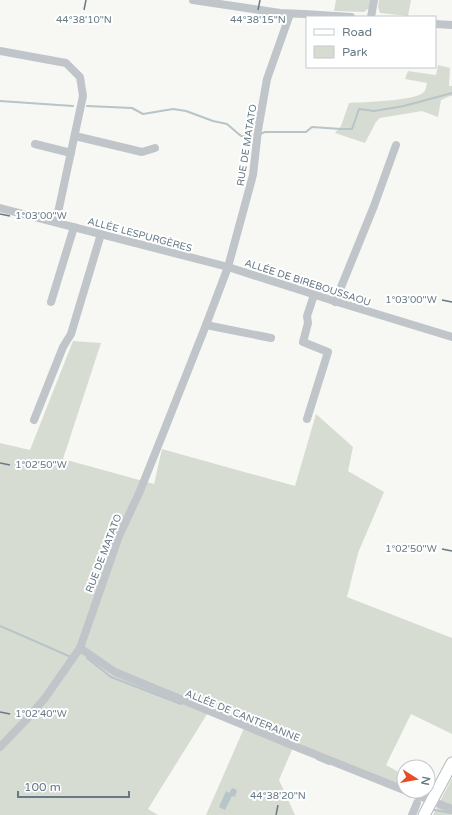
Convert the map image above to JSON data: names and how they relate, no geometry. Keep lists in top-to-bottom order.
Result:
{
  "streets": {
    "street": [
      "RUE DE MATATO",
      "ALLÉE LESPURGÈRES",
      "ALLÉE DE BIREBOUSSAOU",
      "ALLÉE DE CANTERANNE"
    ]
  },
  "crossings": [
    ["RUE DE MATATO", "ALLÉE LESPURGÈRES"],
    ["RUE DE MATATO", "ALLÉE DE BIREBOUSSAOU"],
    ["RUE DE MATATO", "ALLÉE DE CANTERANNE"],
    ["ALLÉE LESPURGÈRES", "ALLÉE DE BIREBOUSSAOU"]
  ],
  "legend": ["Road", "Park"],
  "scale_bar": "100 m",
  "north": "right",
  "coordinates": [
    "44°38'10\"N",
    "44°38'15\"N",
    "1°03'00\"W",
    "1°02'50\"W",
    "1°02'40\"W",
    "44°38'20\"N"
  ]
}
